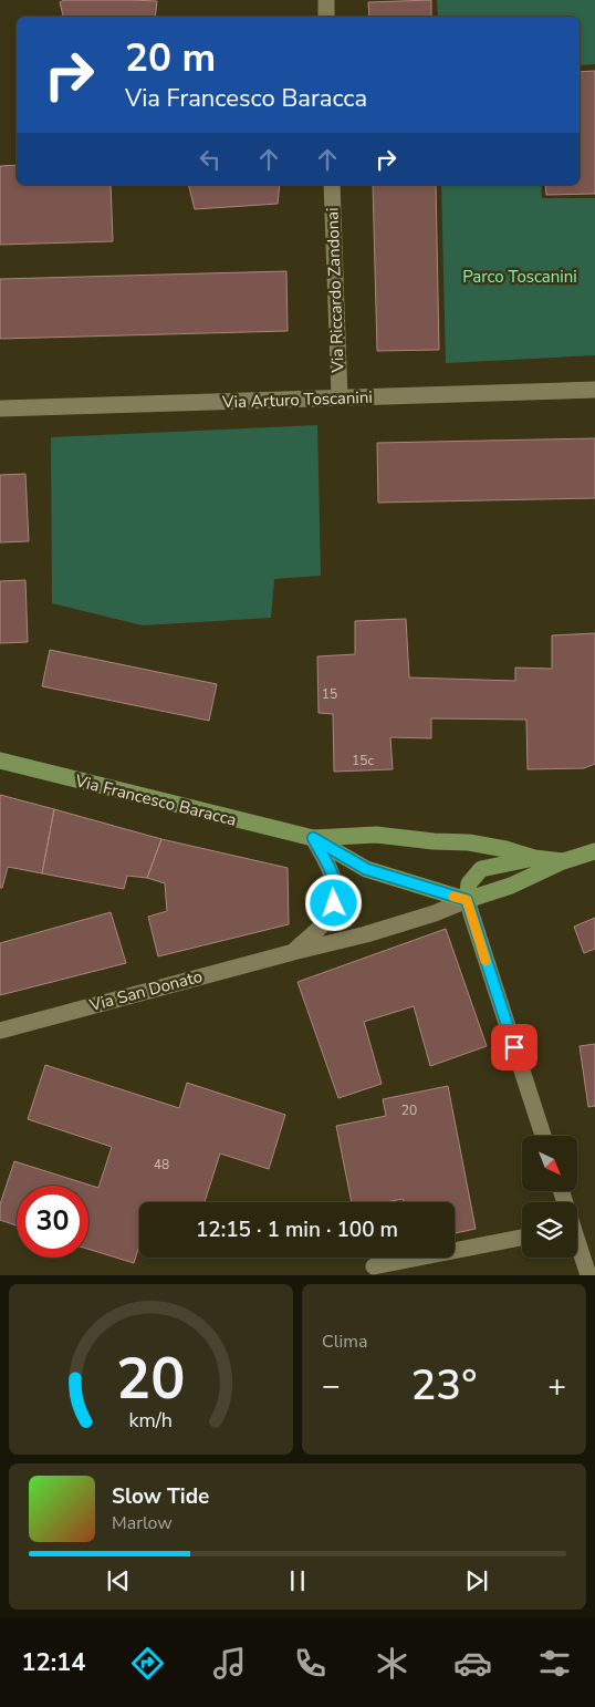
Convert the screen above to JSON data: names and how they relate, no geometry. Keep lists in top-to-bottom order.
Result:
{
  "streets": {
    "main road": ["Via Francesco Baracca"],
    "street": ["Via Riccardo Zandonai", "Via Arturo Toscanini", "Via San Donato"]
  },
  "crossings": [
    ["Via Riccardo Zandonai", "Via Arturo Toscanini"],
    ["Via Francesco Baracca", "Via San Donato"]
  ],
  "parks": ["Parco Toscanini"],
  "house_numbers": [
    "15",
    "15c",
    "20",
    "48"
  ],
  "north": "bottom right",
  "page": {
    "turn": ["20 m", "Via Francesco Baracca"],
    "limit": "30",
    "trip": "12:15 · 1 min · 100 m",
    "tile": "Clima",
    "heat": ["−", "23°", "+"],
    "song": ["Slow Tide", "Marlow"],
    "tabs": "12:14",
    "gauge": ["20", "km/h"]
  }
}
